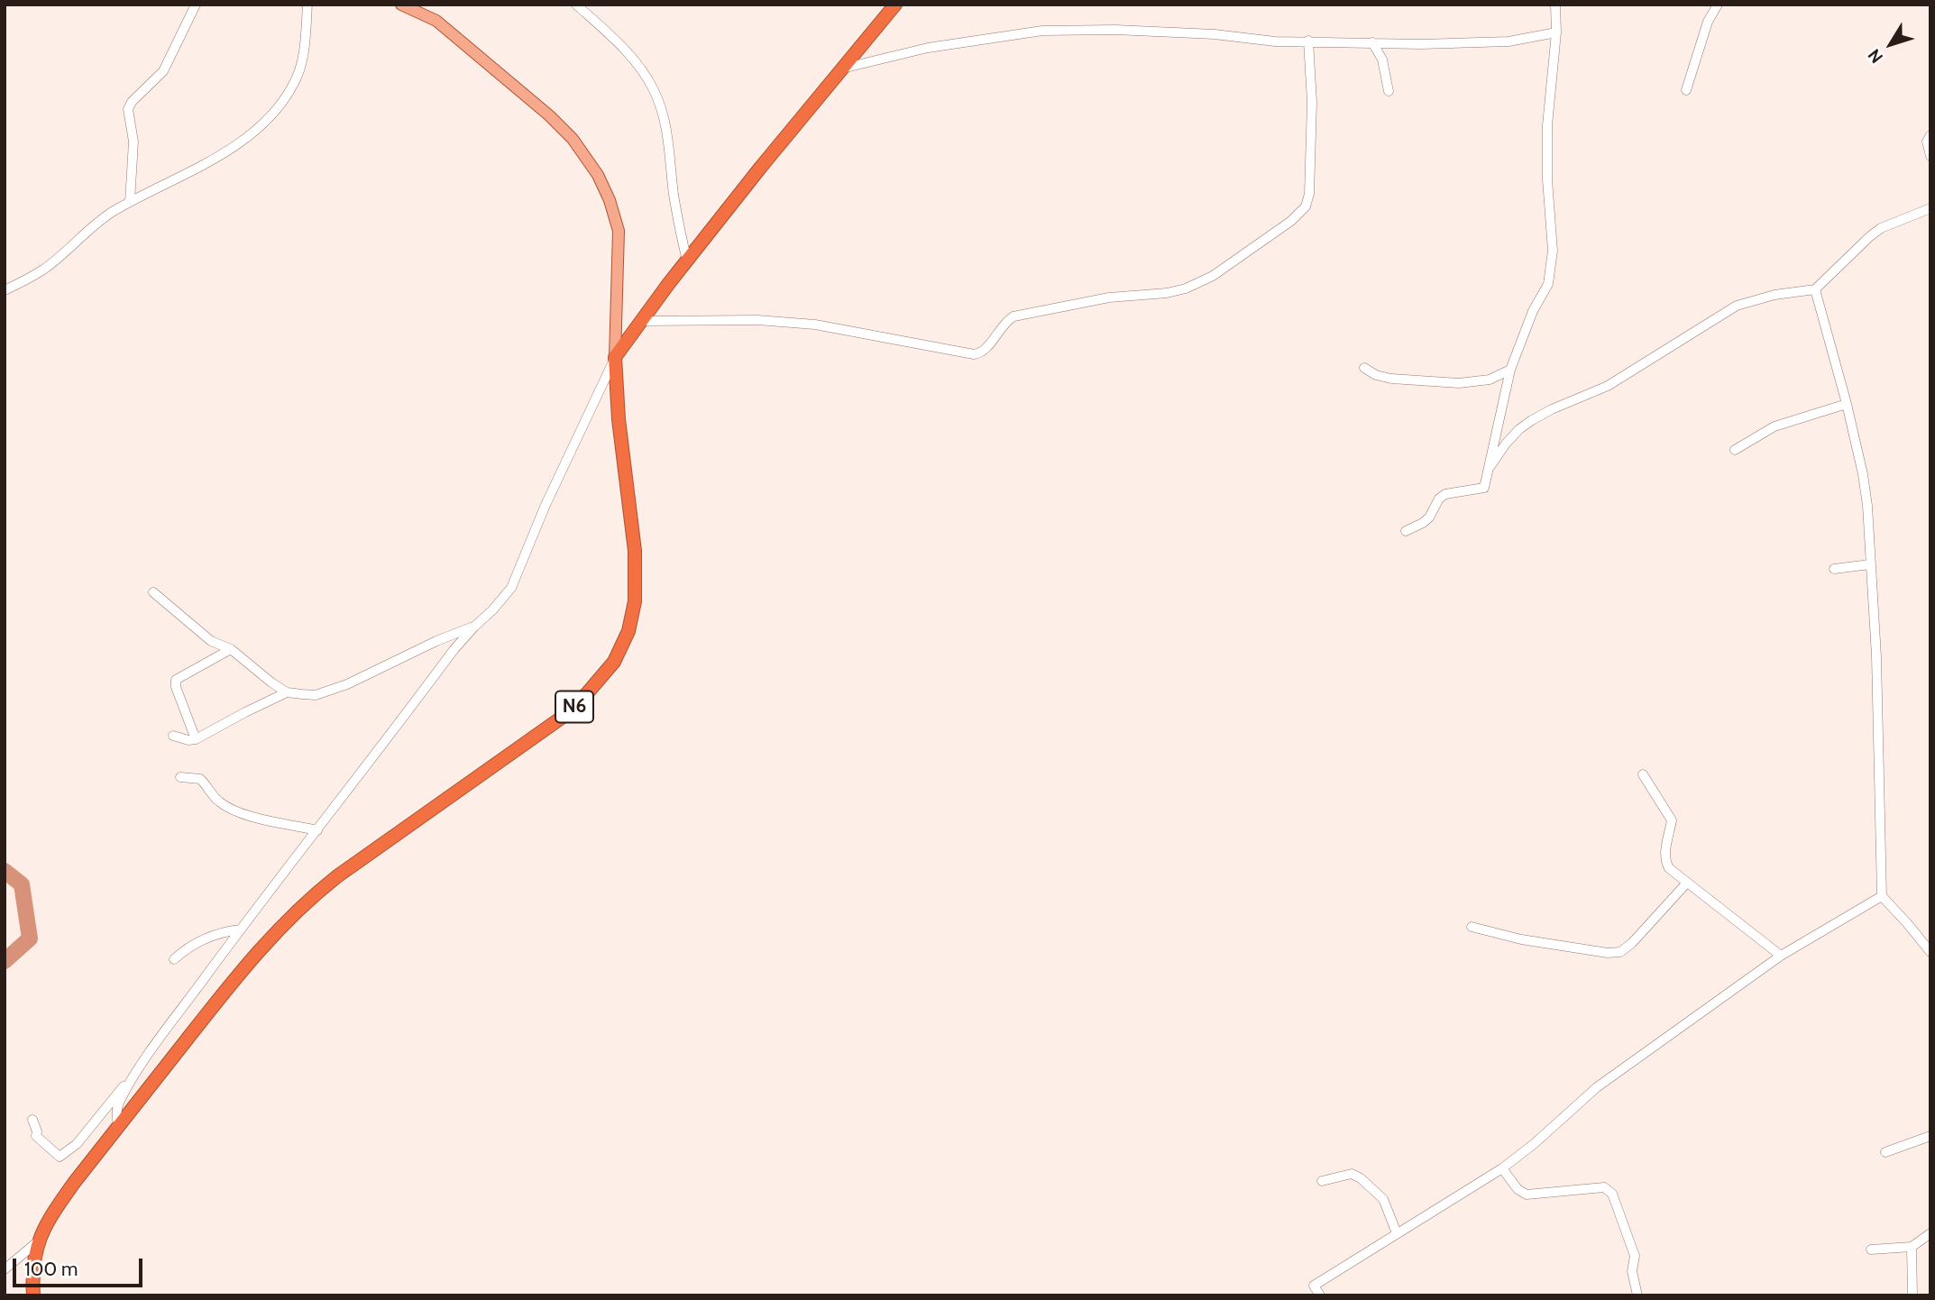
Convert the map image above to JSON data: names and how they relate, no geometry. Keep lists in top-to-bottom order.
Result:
{
  "streets": {
    "highway": ["N6"]
  },
  "scale_bar": "100 m",
  "north": "bottom left"
}
